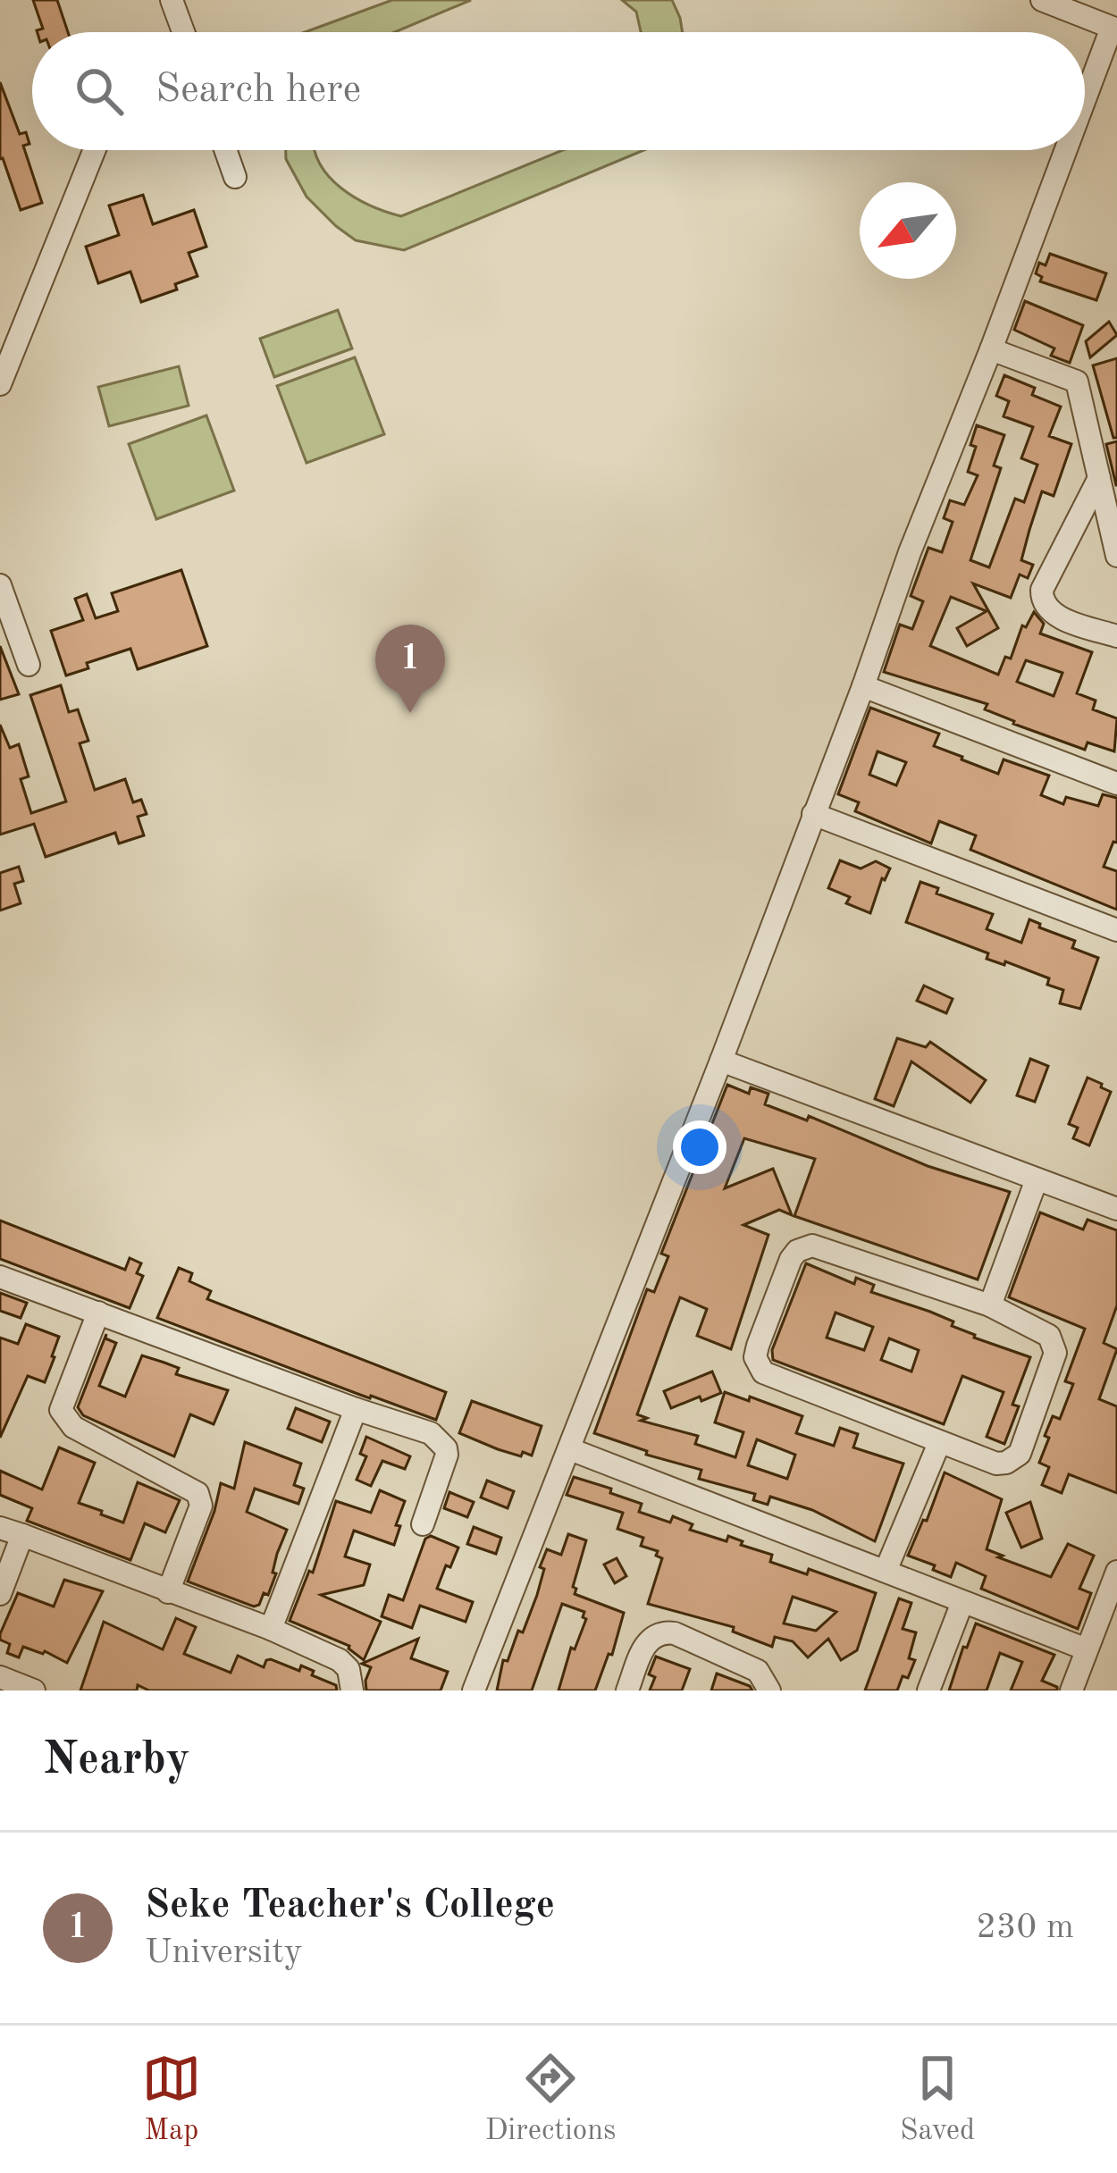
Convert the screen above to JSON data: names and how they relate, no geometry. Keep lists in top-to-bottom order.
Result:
{
  "north": "bottom left",
  "page": {
    "search": "Search here",
    "pins": "1",
    "heading": "Nearby",
    "list": [
      {
        "mark": "1",
        "name": "Seke Teacher's College",
        "note": "University",
        "value": "230 m"
      }
    ],
    "nav": ["Map", "Directions", "Saved"]
  }
}
